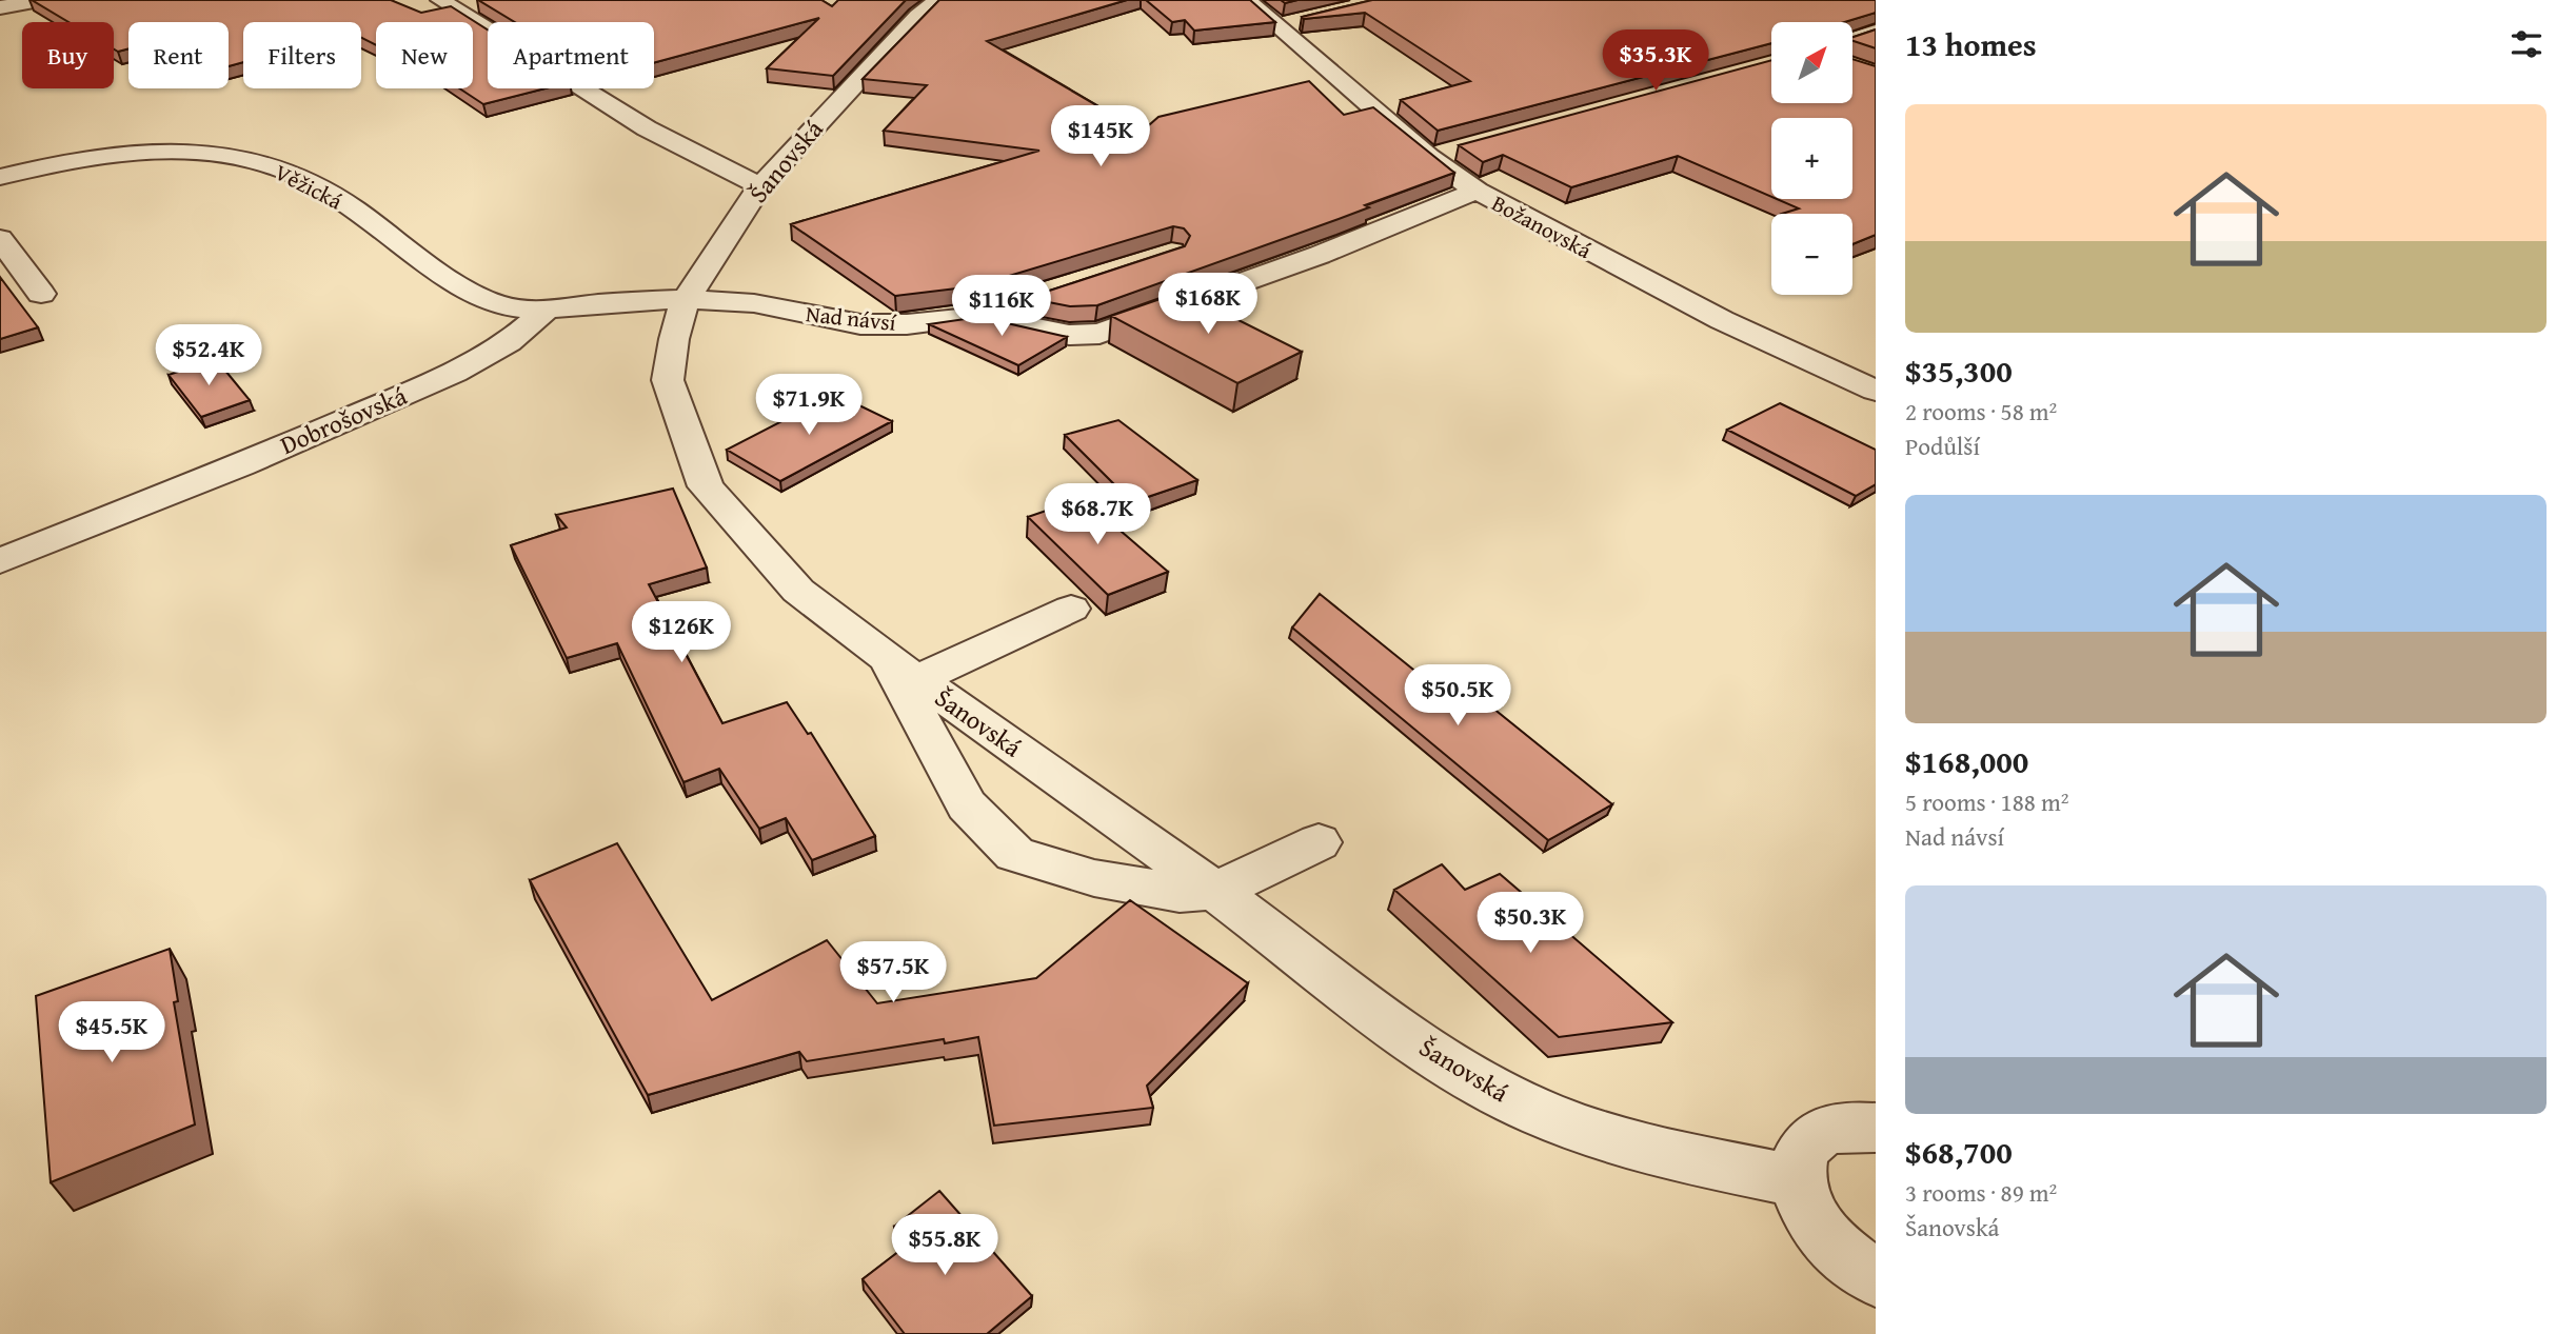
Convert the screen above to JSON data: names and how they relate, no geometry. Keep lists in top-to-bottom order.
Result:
{
  "streets": {
    "street": [
      "Šanovská",
      "Věžická",
      "Božanovská",
      "Nad návsí",
      "Dobrošovská"
    ]
  },
  "crossings": [
    ["Šanovská", "Nad návsí"],
    ["Věžická", "Dobrošovská"],
    ["Božanovská", "Nad návsí"]
  ],
  "north": "top right",
  "page": {
    "heading": "13 homes",
    "map_buttons": ["+", "−"],
    "chip": [
      "Buy",
      "Rent",
      "Filters",
      "New",
      "Apartment"
    ],
    "price": [
      "$35.3K",
      "$145K",
      "$168K",
      "$116K",
      "$52.4K",
      "$71.9K",
      "$68.7K",
      "$126K",
      "$50.5K",
      "$50.3K",
      "$57.5K",
      "$45.5K",
      "$55.8K"
    ],
    "list": [
      {
        "name": "$35,300",
        "note": "2 rooms · 58 m² · Podůlší"
      },
      {
        "name": "$168,000",
        "note": "5 rooms · 188 m² · Nad návsí"
      },
      {
        "name": "$68,700",
        "note": "3 rooms · 89 m² · Šanovská"
      }
    ]
  }
}
